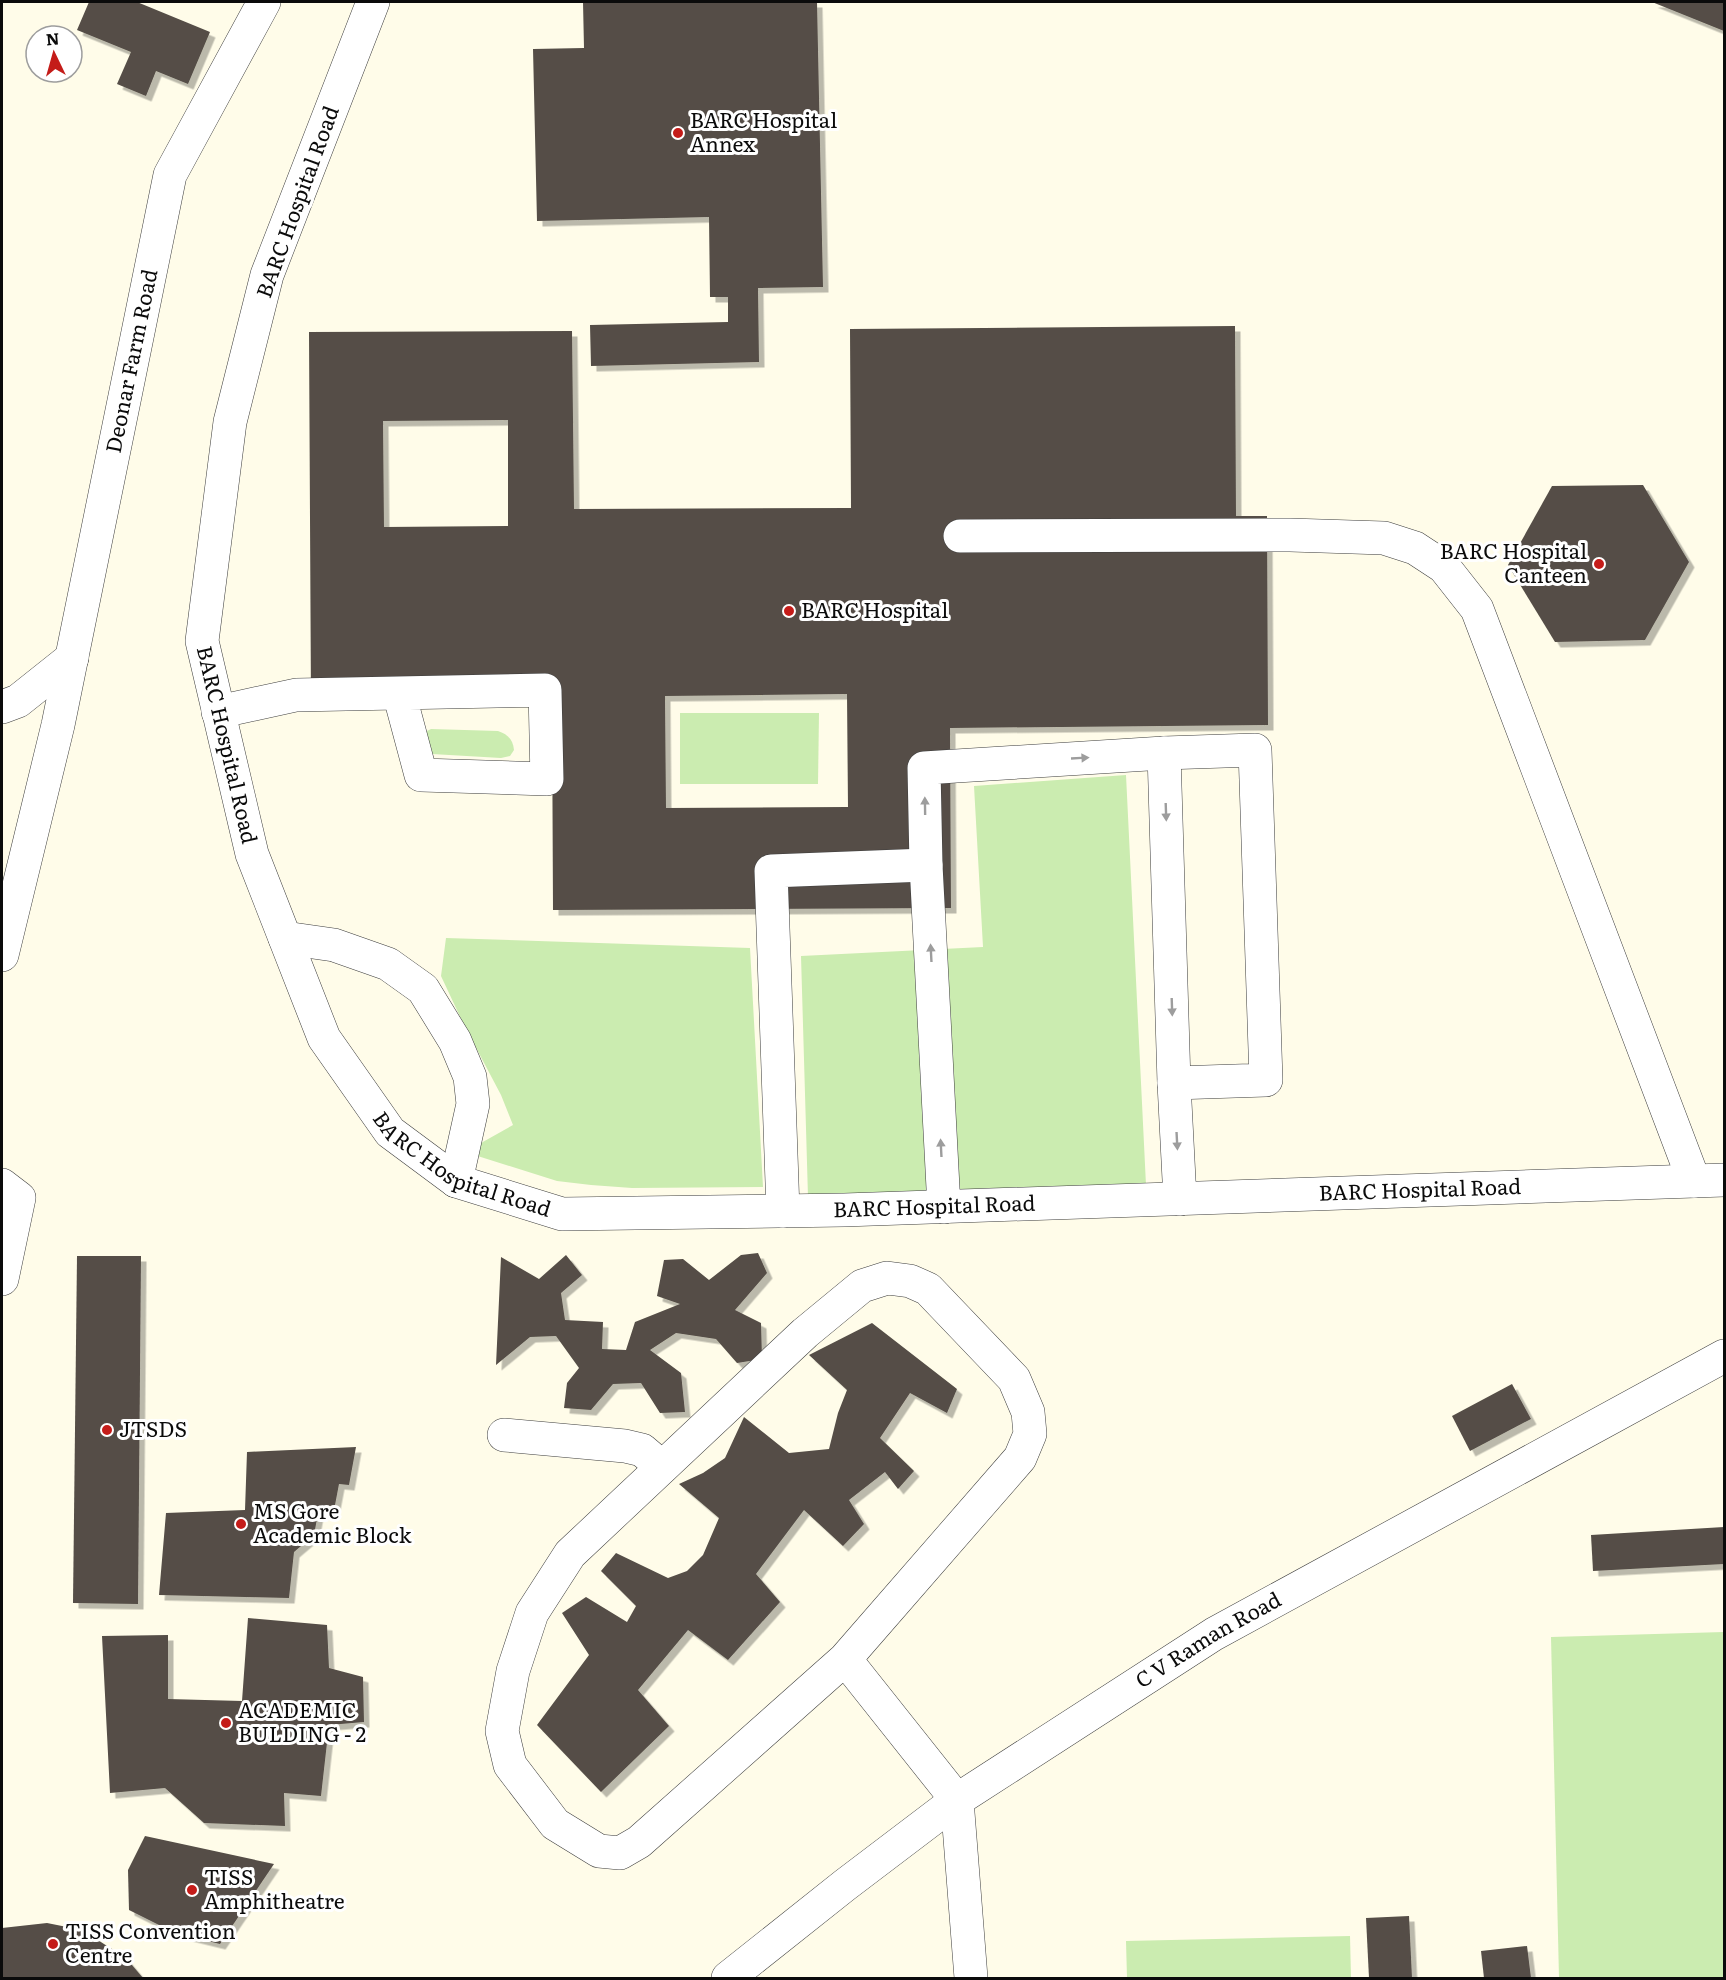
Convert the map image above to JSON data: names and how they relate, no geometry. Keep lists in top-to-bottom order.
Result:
{
  "streets": {
    "street": ["BARC Hospital Road", "Deonar Farm Road", "C V Raman Road"]
  },
  "places": [
    "BARC Hospital Annex",
    "BARC Hospital Canteen",
    "BARC Hospital",
    "JTSDS",
    "MS Gore Academic Block",
    "ACADEMIC BULDING - 2",
    "TISS Amphitheatre",
    "TISS Convention Centre"
  ],
  "north": "top"
}
